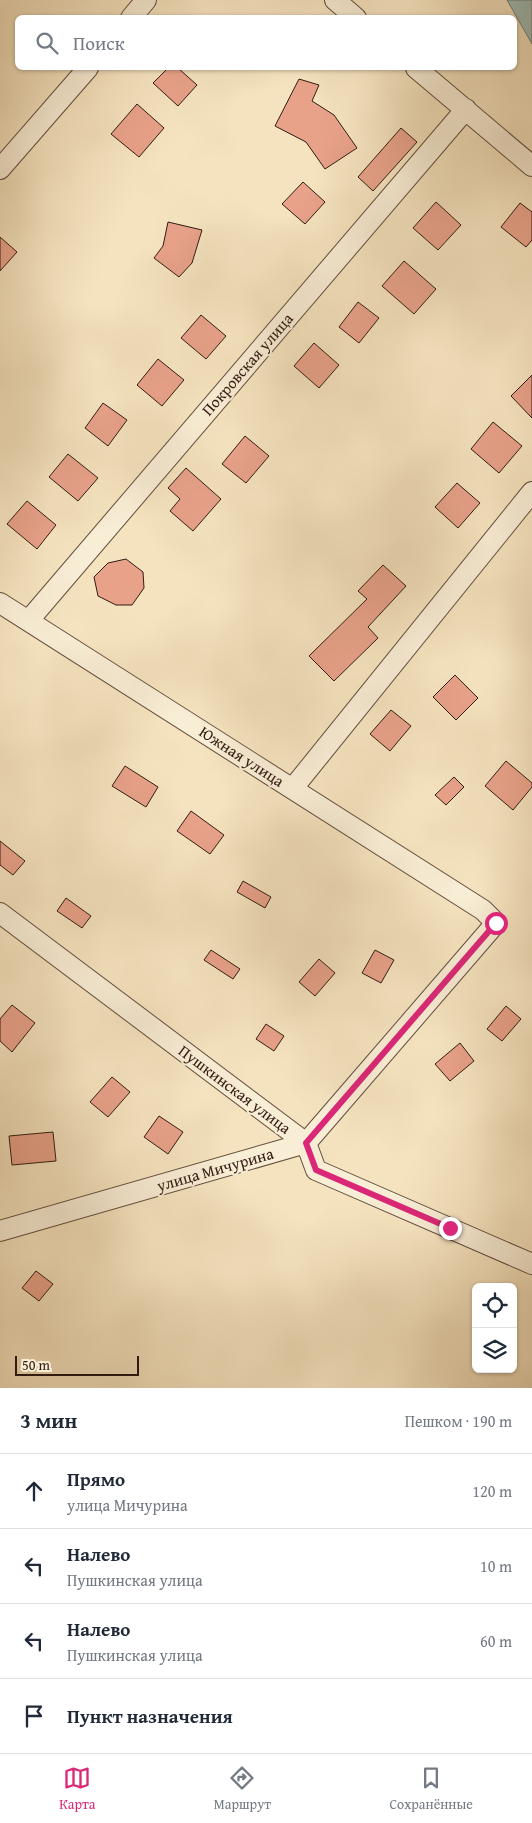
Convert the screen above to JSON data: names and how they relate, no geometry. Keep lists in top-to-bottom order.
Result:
{
  "streets": {
    "street": [
      "Покровская улица",
      "Южная улица",
      "Пушкинская улица",
      "улица Мичурина"
    ]
  },
  "crossings": [
    ["Покровская улица", "Южная улица"],
    ["Южная улица", "Пушкинская улица"],
    ["Южная улица", "улица Мичурина"],
    ["Пушкинская улица", "улица Мичурина"]
  ],
  "scale_bar": "50 m",
  "page": {
    "search": "Поиск",
    "scale": "50 m",
    "heading": ["3 мин", "Пешком · 190 m"],
    "list": [
      ["Прямо", "улица Мичурина", "120 m"],
      ["Налево", "Пушкинская улица", "10 m"],
      ["Налево", "Пушкинская улица", "60 m"],
      "Пункт назначения"
    ],
    "nav": ["Карта", "Маршрут", "Сохранённые"]
  }
}
